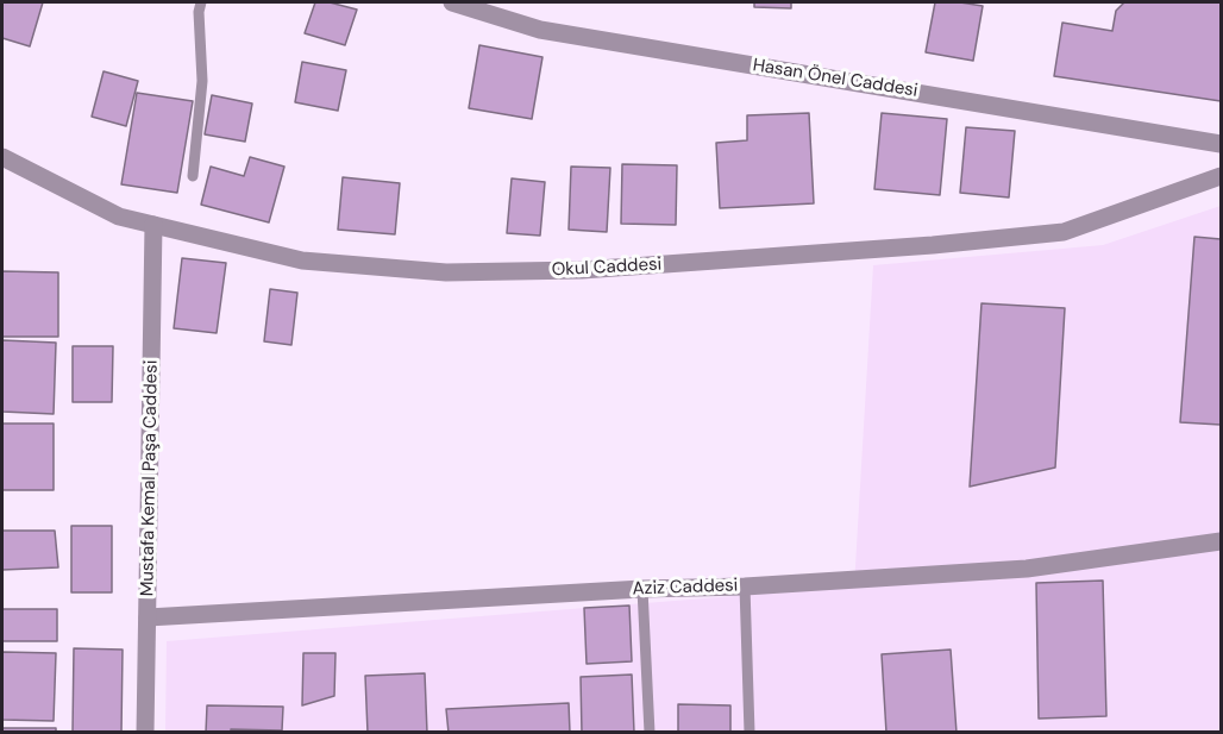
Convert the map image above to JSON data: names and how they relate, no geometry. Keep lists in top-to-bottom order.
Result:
{
  "streets": {
    "street": [
      "Hasan Önel Caddesi",
      "Okul Caddesi",
      "Mustafa Kemal Paşa Caddesi",
      "Aziz Caddesi"
    ]
  },
  "crossings": [
    ["Okul Caddesi", "Mustafa Kemal Paşa Caddesi"],
    ["Mustafa Kemal Paşa Caddesi", "Aziz Caddesi"]
  ]
}
